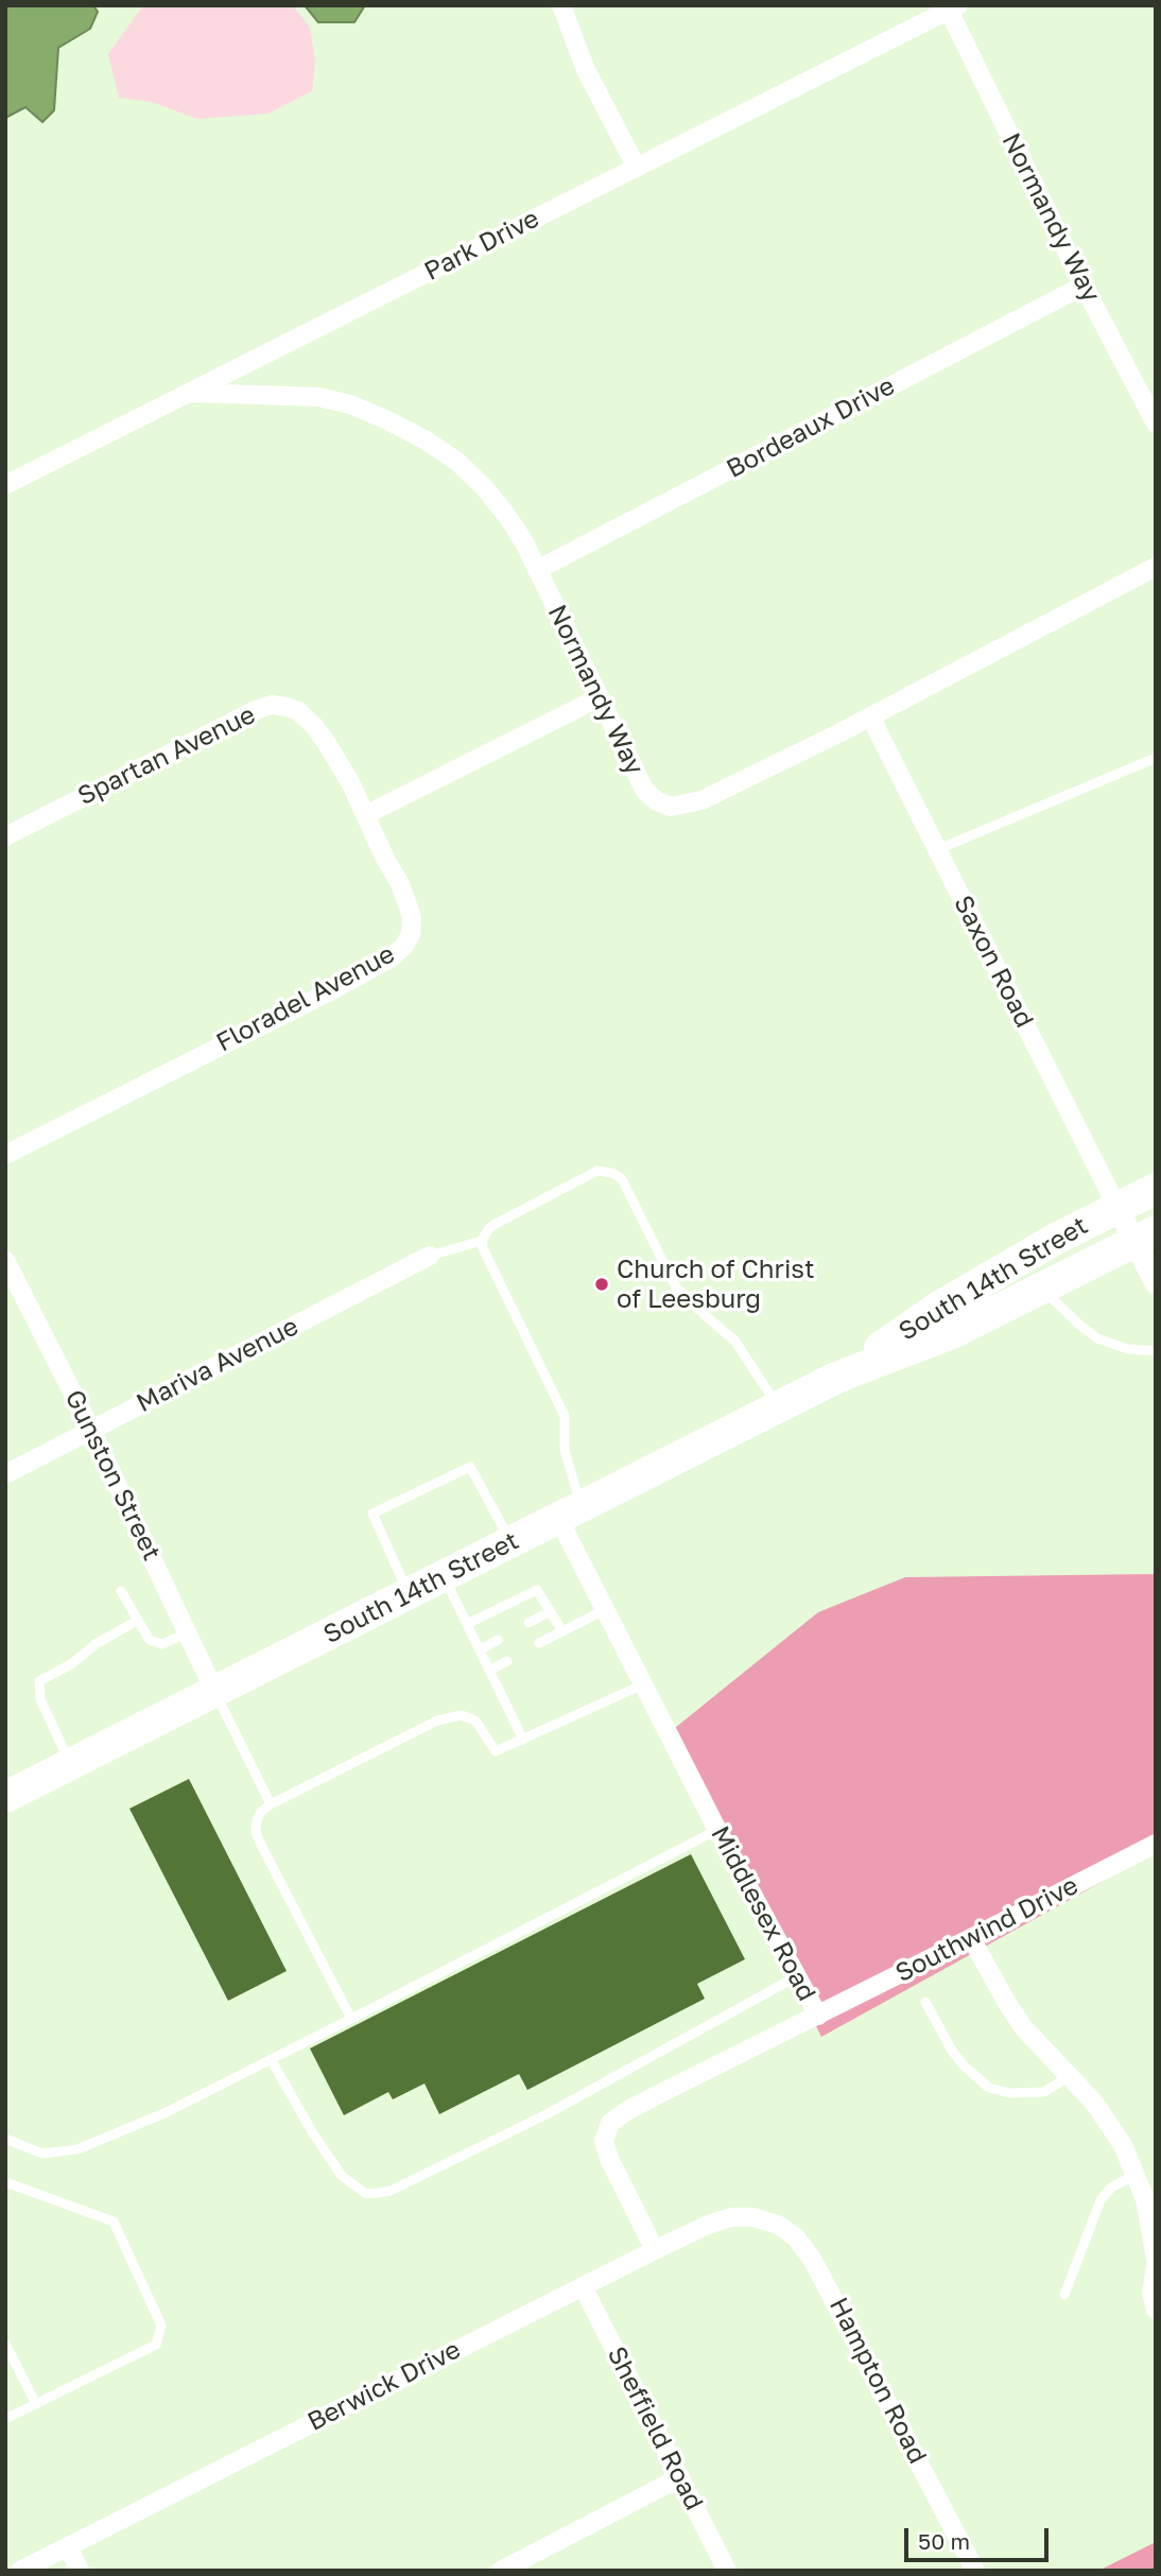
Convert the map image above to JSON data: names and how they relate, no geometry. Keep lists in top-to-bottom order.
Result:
{
  "streets": {
    "highway": ["South 14th Street"],
    "street": [
      "Normandy Way",
      "Park Drive",
      "Bordeaux Drive",
      "Spartan Avenue",
      "Saxon Road",
      "Floradel Avenue",
      "Mariva Avenue",
      "Gunston Street",
      "Middlesex Road",
      "Southwind Drive",
      "Hampton Road",
      "Berwick Drive",
      "Sheffield Road"
    ]
  },
  "crossings": [
    ["Normandy Way", "Park Drive"],
    ["Normandy Way", "Bordeaux Drive"],
    ["Normandy Way", "Saxon Road"],
    ["Spartan Avenue", "Floradel Avenue"],
    ["Saxon Road", "South 14th Street"],
    ["South 14th Street", "Gunston Street"],
    ["South 14th Street", "Middlesex Road"],
    ["Mariva Avenue", "Gunston Street"],
    ["Middlesex Road", "Southwind Drive"],
    ["Middlesex Road", "Berwick Drive"],
    ["Hampton Road", "Berwick Drive"],
    ["Berwick Drive", "Sheffield Road"]
  ],
  "places": ["Church of Christ of Leesburg"],
  "scale_bar": "50 m"
}
